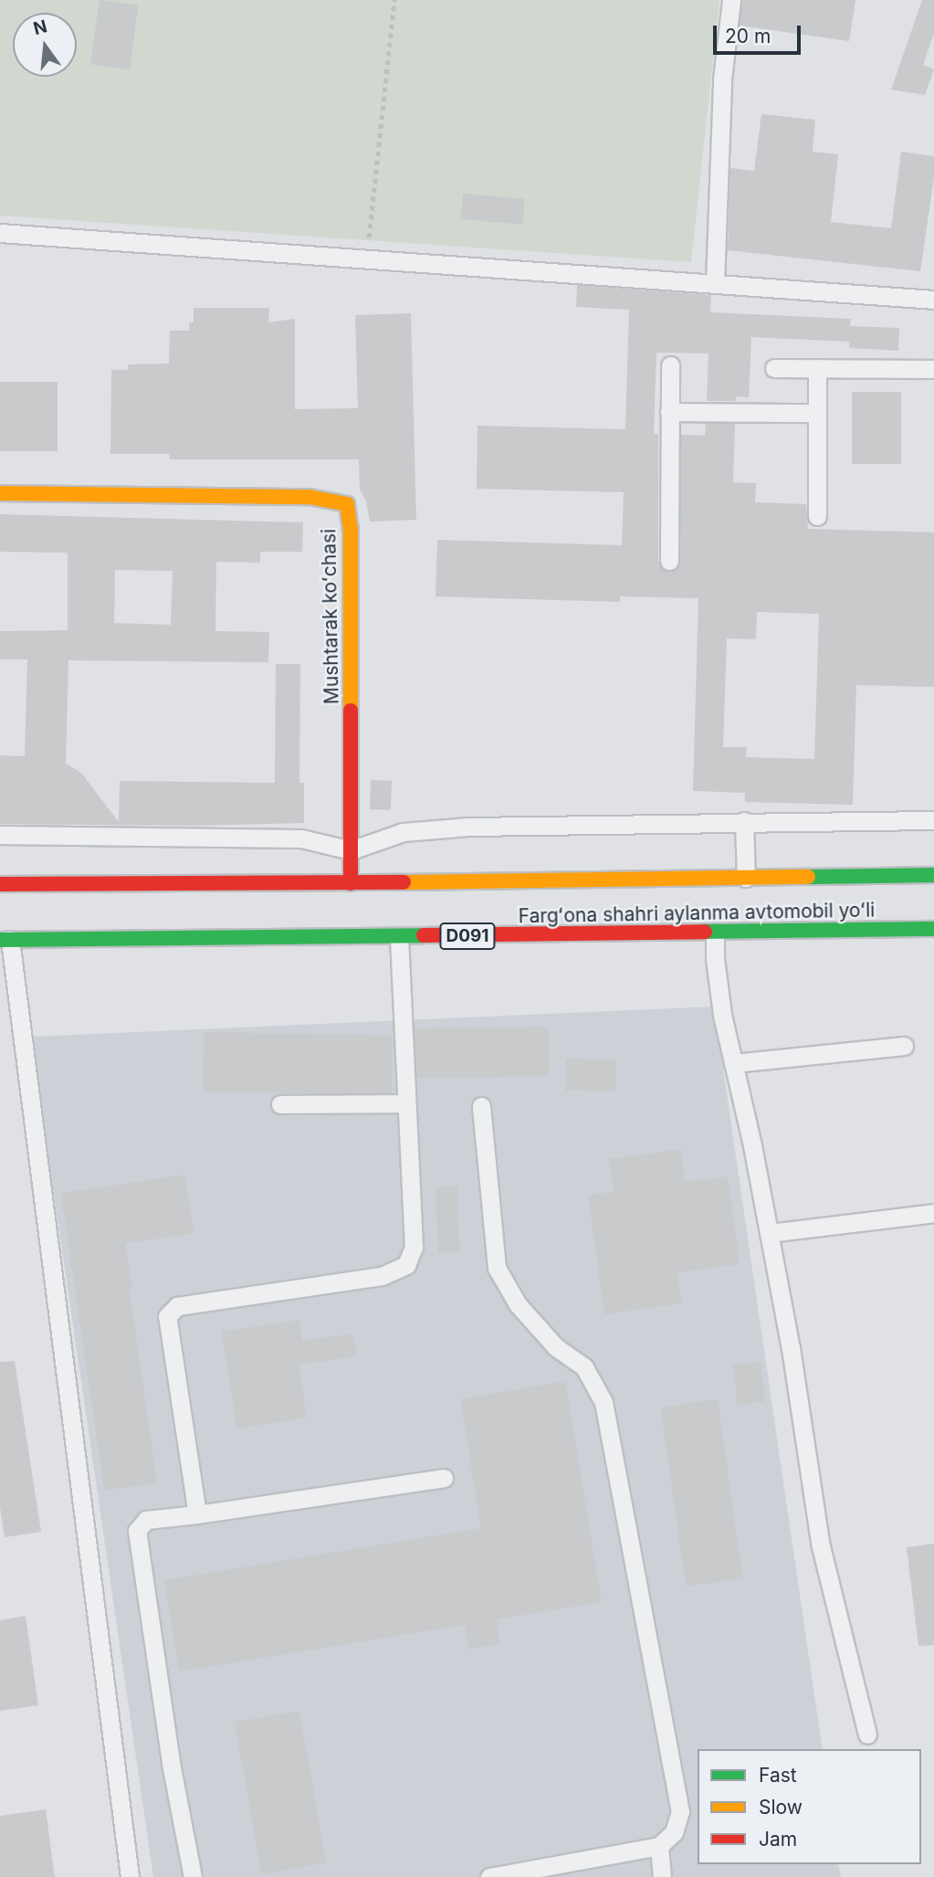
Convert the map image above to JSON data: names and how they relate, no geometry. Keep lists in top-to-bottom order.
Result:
{
  "streets": {
    "main road": ["Mushtarak koʻchasi", "Fargʻona shahri aylanma avtomobil yoʻli", "D091"]
  },
  "crossings": [
    ["Mushtarak koʻchasi", "Fargʻona shahri aylanma avtomobil yoʻli"]
  ],
  "legend": ["Fast", "Slow", "Jam"],
  "scale_bar": "20 m",
  "north": "top"
}
